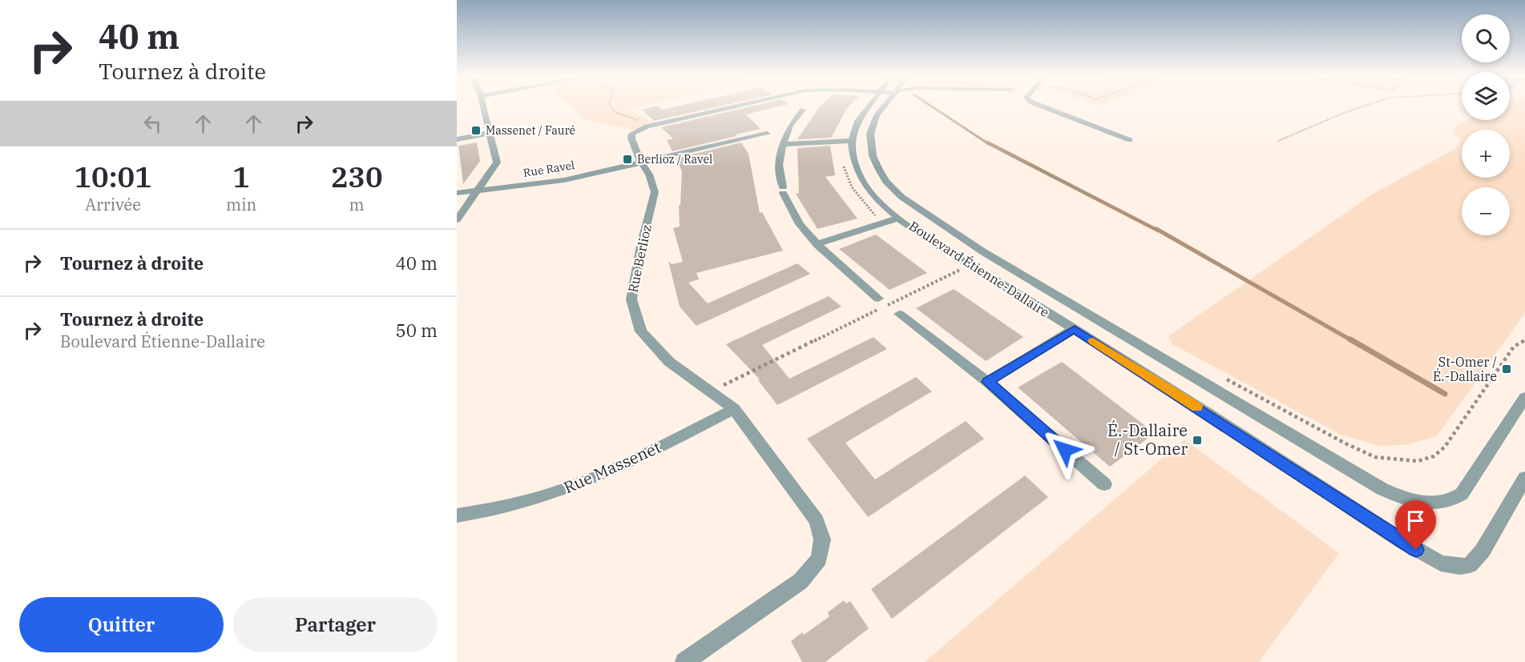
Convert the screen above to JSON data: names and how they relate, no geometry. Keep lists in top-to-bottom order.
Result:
{
  "streets": {
    "street": [
      "Rue Ravel",
      "Rue Berlioz",
      "Boulevard Étienne-Dallaire",
      "Rue Massenet"
    ]
  },
  "crossings": [
    ["Rue Ravel", "Rue Berlioz"],
    ["Rue Berlioz", "Rue Massenet"]
  ],
  "places": {
    "transit": [
      "Massenet / Fauré",
      "Berlioz / Ravel",
      "St-Omer / É.-Dallaire",
      "É.-Dallaire / St-Omer"
    ]
  },
  "page": {
    "turn": ["40 m", "Tournez à droite"],
    "map_buttons": ["+", "−"],
    "eta": [
      "10:01",
      "Arrivée",
      "1",
      "min",
      "230",
      "m"
    ],
    "list": [
      {
        "name": "Tournez à droite",
        "value": "40 m"
      },
      {
        "name": "Tournez à droite",
        "note": "Boulevard Étienne-Dallaire",
        "value": "50 m"
      }
    ],
    "buttons": ["Quitter", "Partager"]
  }
}
